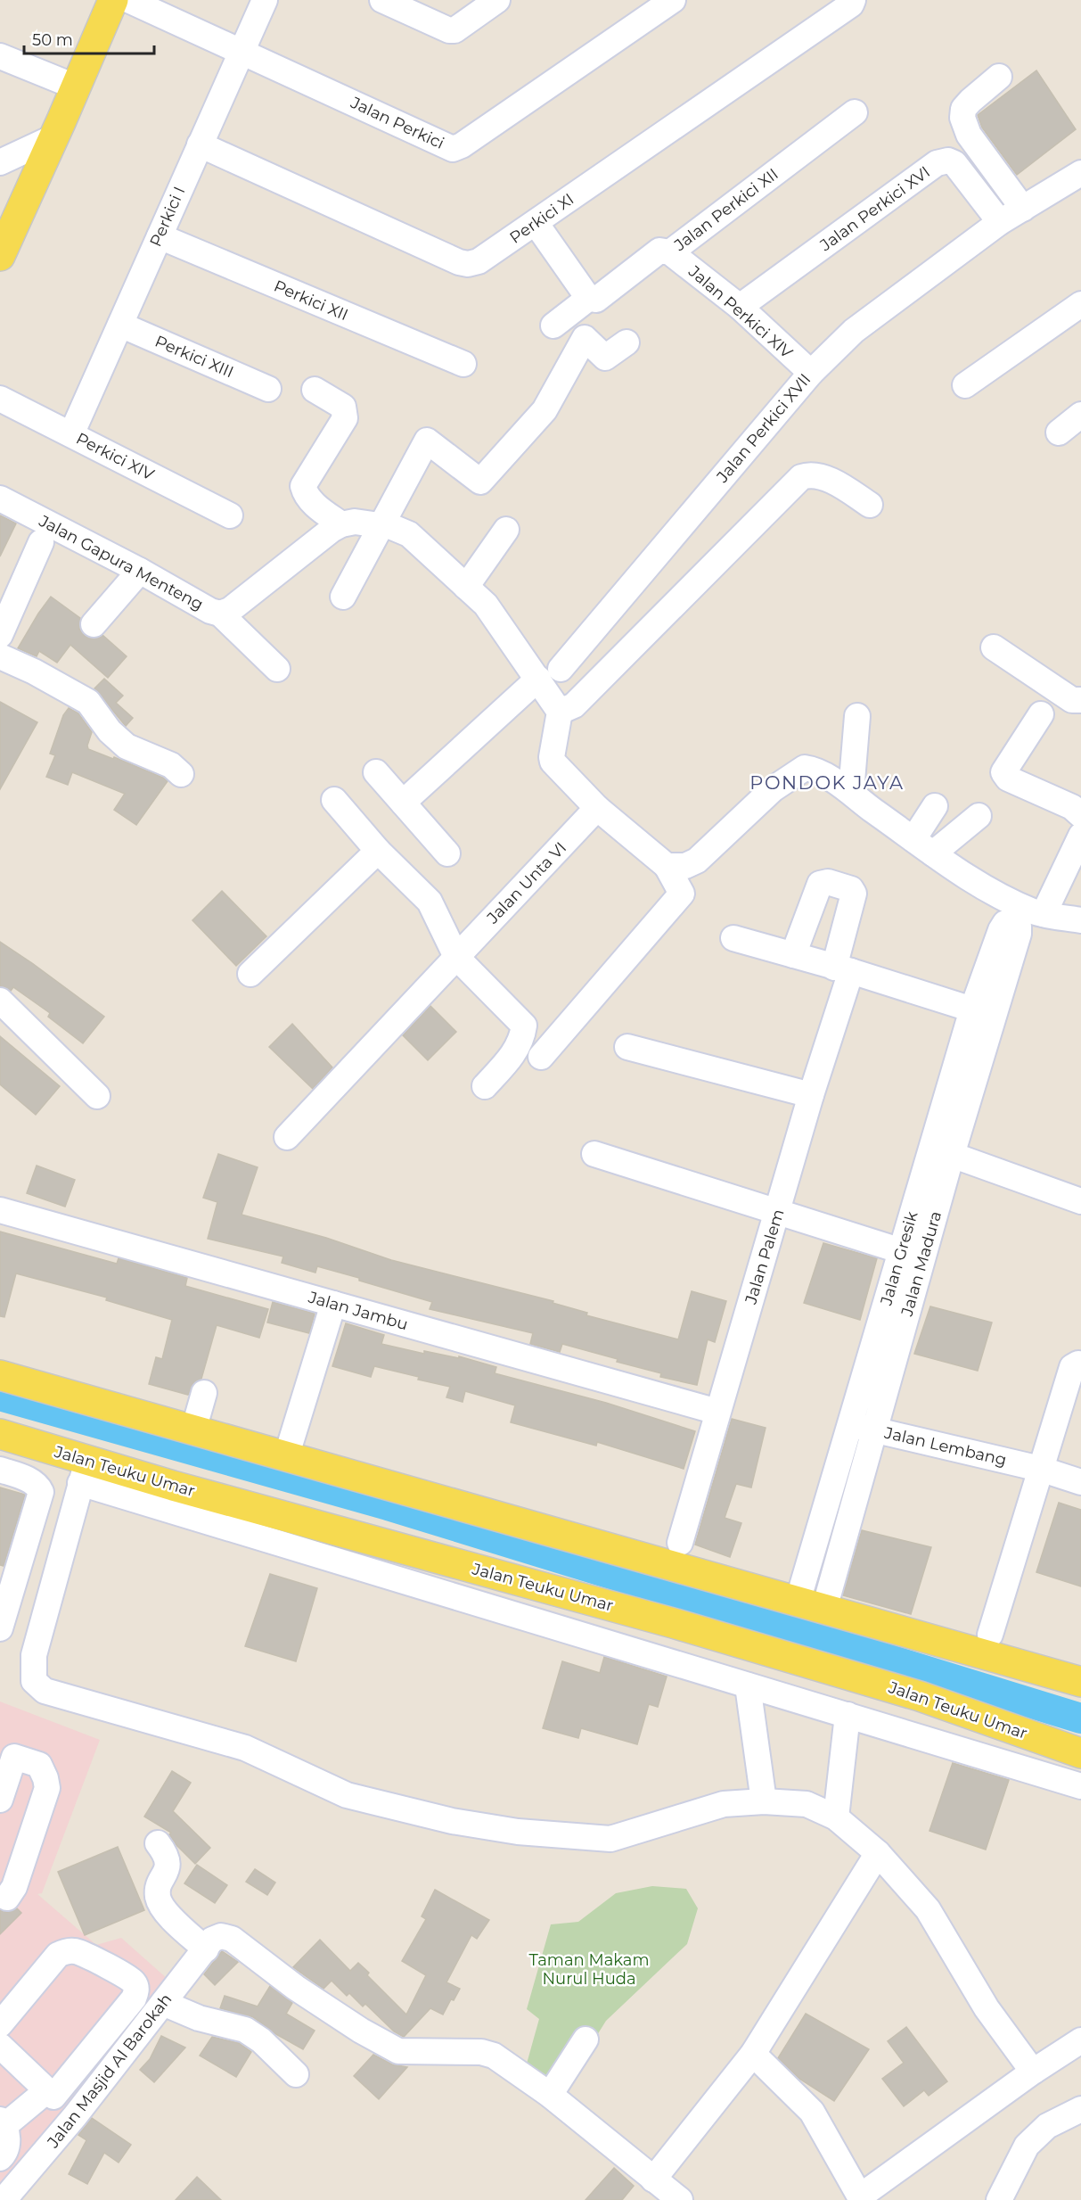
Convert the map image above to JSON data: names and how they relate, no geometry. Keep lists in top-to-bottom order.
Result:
{
  "streets": {
    "main road": ["Jalan Teuku Umar"],
    "street": [
      "Jalan Perkici",
      "Jalan Perkici XVI",
      "Jalan Perkici XII",
      "Perkici I",
      "Perkici XI",
      "Perkici XII",
      "Jalan Perkici XIV",
      "Perkici XIII",
      "Jalan Perkici XVII",
      "Perkici XIV",
      "Jalan Gapura Menteng",
      "Jalan Unta VI",
      "Jalan Palem",
      "Jalan Gresik",
      "Jalan Madura",
      "Jalan Jambu",
      "Jalan Lembang",
      "Jalan Masjid Al Barokah"
    ]
  },
  "crossings": [
    ["Jalan Perkici", "Perkici I"],
    ["Jalan Perkici XVI", "Jalan Perkici XIV"],
    ["Jalan Perkici XVI", "Jalan Perkici XVII"],
    ["Jalan Perkici XII", "Jalan Perkici XIV"],
    ["Perkici I", "Perkici XI"],
    ["Perkici I", "Perkici XII"],
    ["Perkici I", "Perkici XIII"],
    ["Perkici I", "Perkici XIV"],
    ["Jalan Perkici XIV", "Jalan Perkici XVII"],
    ["Jalan Palem", "Jalan Jambu"],
    ["Jalan Gresik", "Jalan Madura"],
    ["Jalan Gresik", "Jalan Lembang"],
    ["Jalan Madura", "Jalan Lembang"]
  ],
  "districts": ["PONDOK JAYA"],
  "parks": ["Taman Makam Nurul Huda"],
  "scale_bar": "50 m"
}
